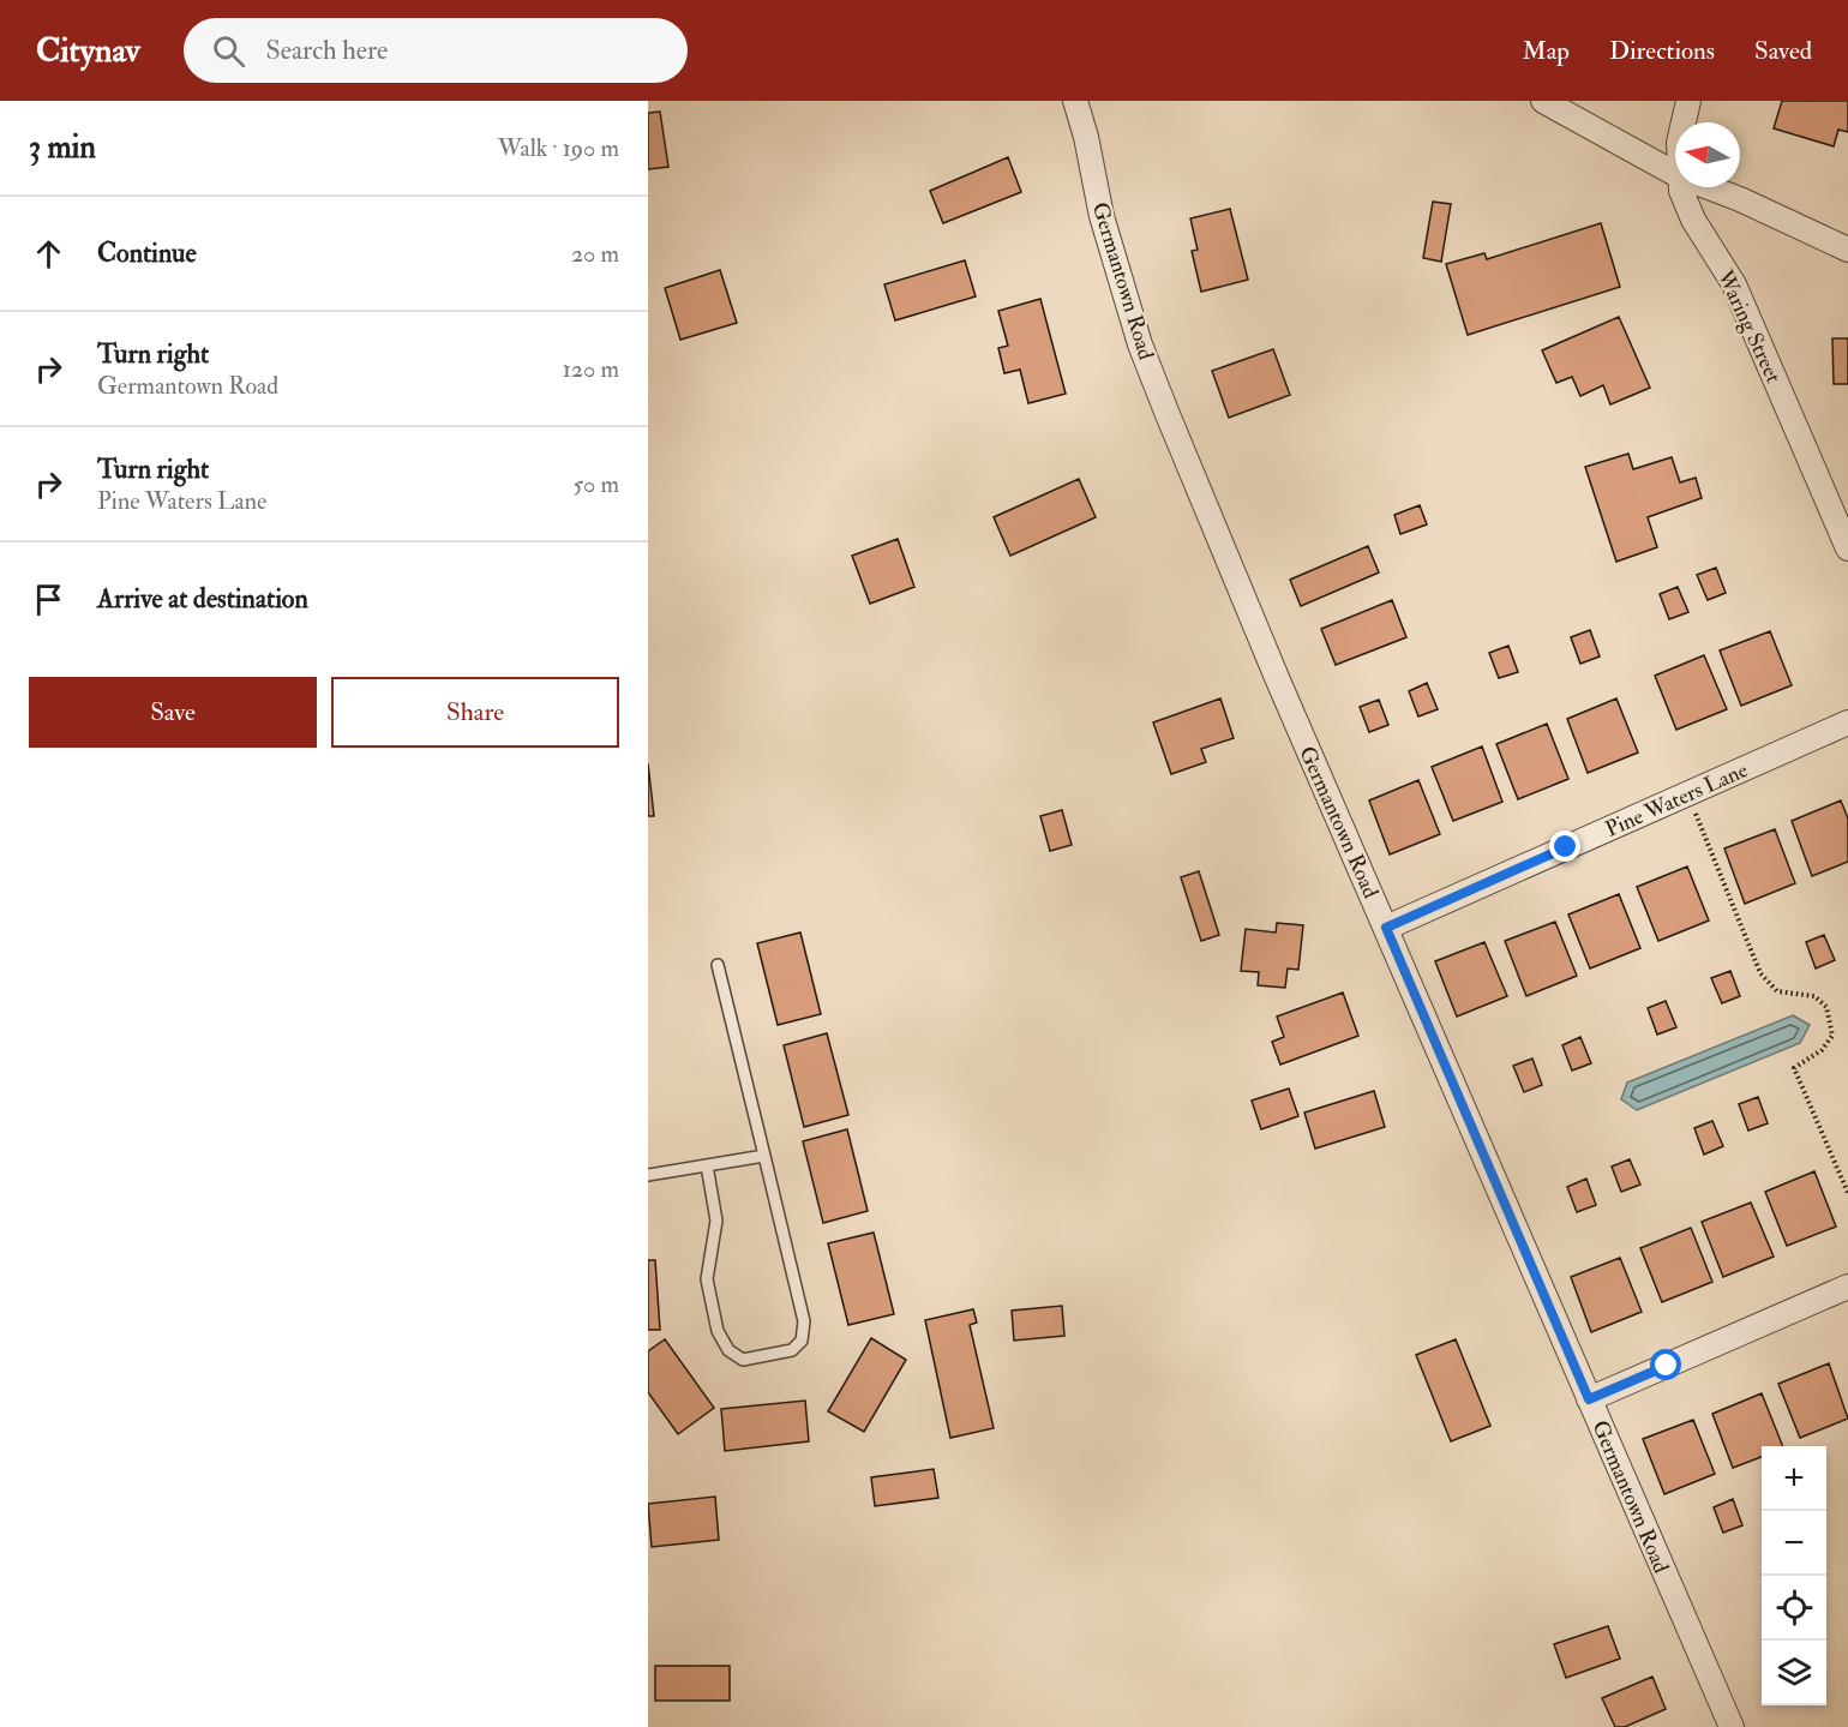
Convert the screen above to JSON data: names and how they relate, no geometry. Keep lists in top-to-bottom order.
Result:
{
  "streets": {
    "street": ["Germantown Road", "Waring Street", "Pine Waters Lane"]
  },
  "crossings": [
    ["Germantown Road", "Pine Waters Lane"]
  ],
  "north": "left",
  "page": {
    "header": "Citynav",
    "search": "Search here",
    "nav": ["Map", "Directions", "Saved"],
    "heading": ["3 min", "Walk · 190 m"],
    "list": [
      ["Continue", "20 m"],
      ["Turn right", "Germantown Road", "120 m"],
      ["Turn right", "Pine Waters Lane", "50 m"],
      "Arrive at destination"
    ],
    "buttons": ["Save", "Share"],
    "map_buttons": ["+", "−"]
  }
}
